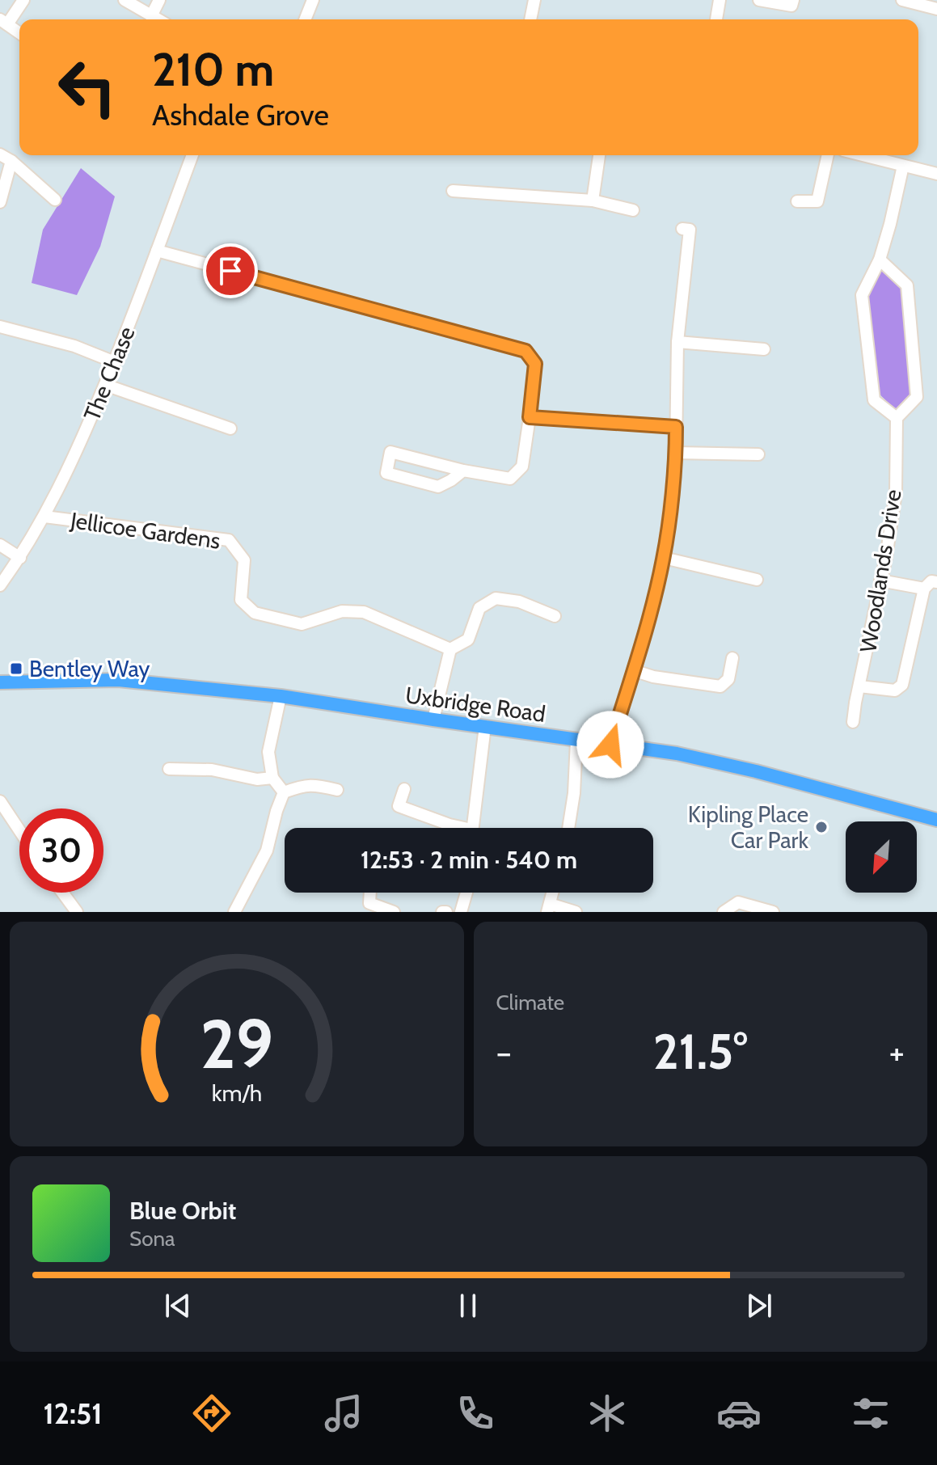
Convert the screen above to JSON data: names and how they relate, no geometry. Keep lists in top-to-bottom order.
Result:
{
  "streets": {
    "main road": ["Uxbridge Road"],
    "street": ["The Chase", "Jellicoe Gardens", "Woodlands Drive"]
  },
  "crossings": [
    ["The Chase", "Jellicoe Gardens"]
  ],
  "places": {
    "transit": ["Bentley Way"],
    "other": ["Kipling Place Car Park"]
  },
  "north": "bottom left",
  "page": {
    "turn": ["210 m", "Ashdale Grove"],
    "limit": "30",
    "trip": "12:53 · 2 min · 540 m",
    "tile": "Climate",
    "heat": ["−", "21.5°", "+"],
    "song": ["Blue Orbit", "Sona"],
    "tabs": "12:51",
    "gauge": ["29", "km/h"]
  }
}
